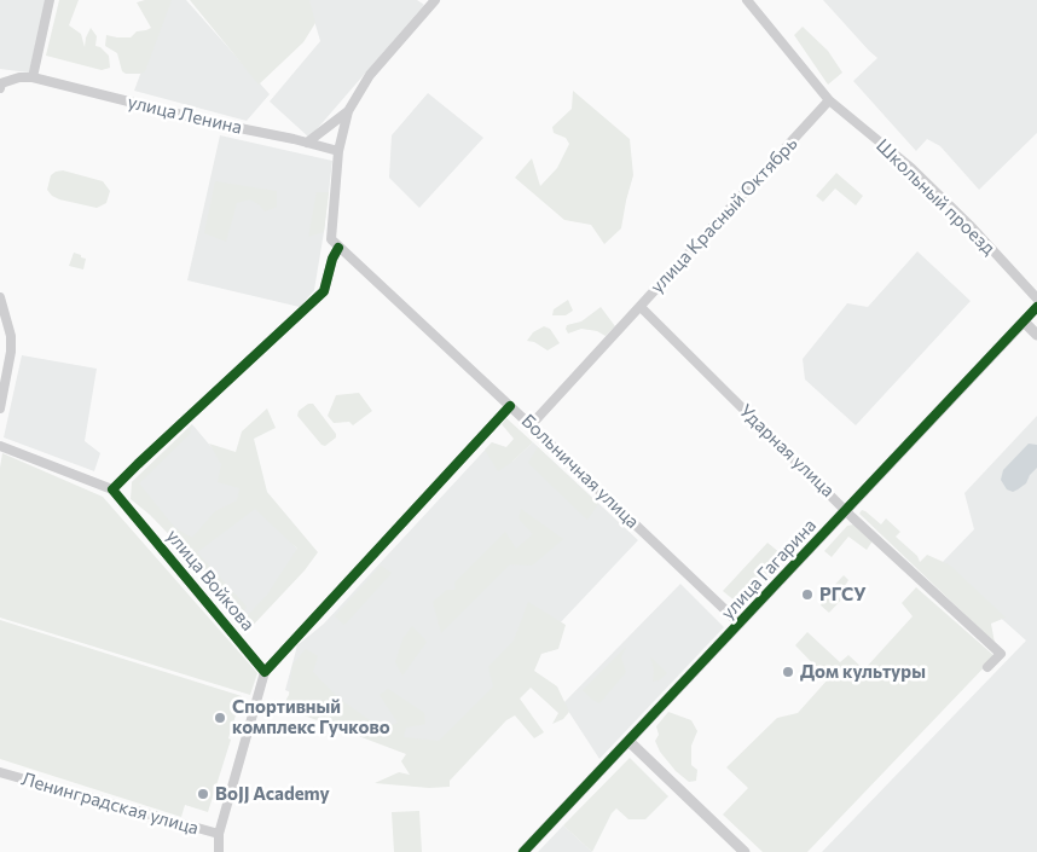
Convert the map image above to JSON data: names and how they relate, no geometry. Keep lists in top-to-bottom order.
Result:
{
  "streets": {
    "street": [
      "улица Ленина",
      "Школьный проезд",
      "улица Красный Октябрь",
      "Ударная улица",
      "Больничная улица",
      "улица Гагарина",
      "улица Войкова",
      "Ленинградская улица"
    ]
  },
  "crossings": [
    ["Школьный проезд", "улица Красный Октябрь"],
    ["улица Красный Октябрь", "Ударная улица"],
    ["улица Красный Октябрь", "Больничная улица"],
    ["Ударная улица", "улица Гагарина"],
    ["Больничная улица", "улица Гагарина"]
  ],
  "places": [
    "РГСУ",
    "Дом культуры",
    "Спортивный комплекс Гучково",
    "BoJJ Academy"
  ]
}
